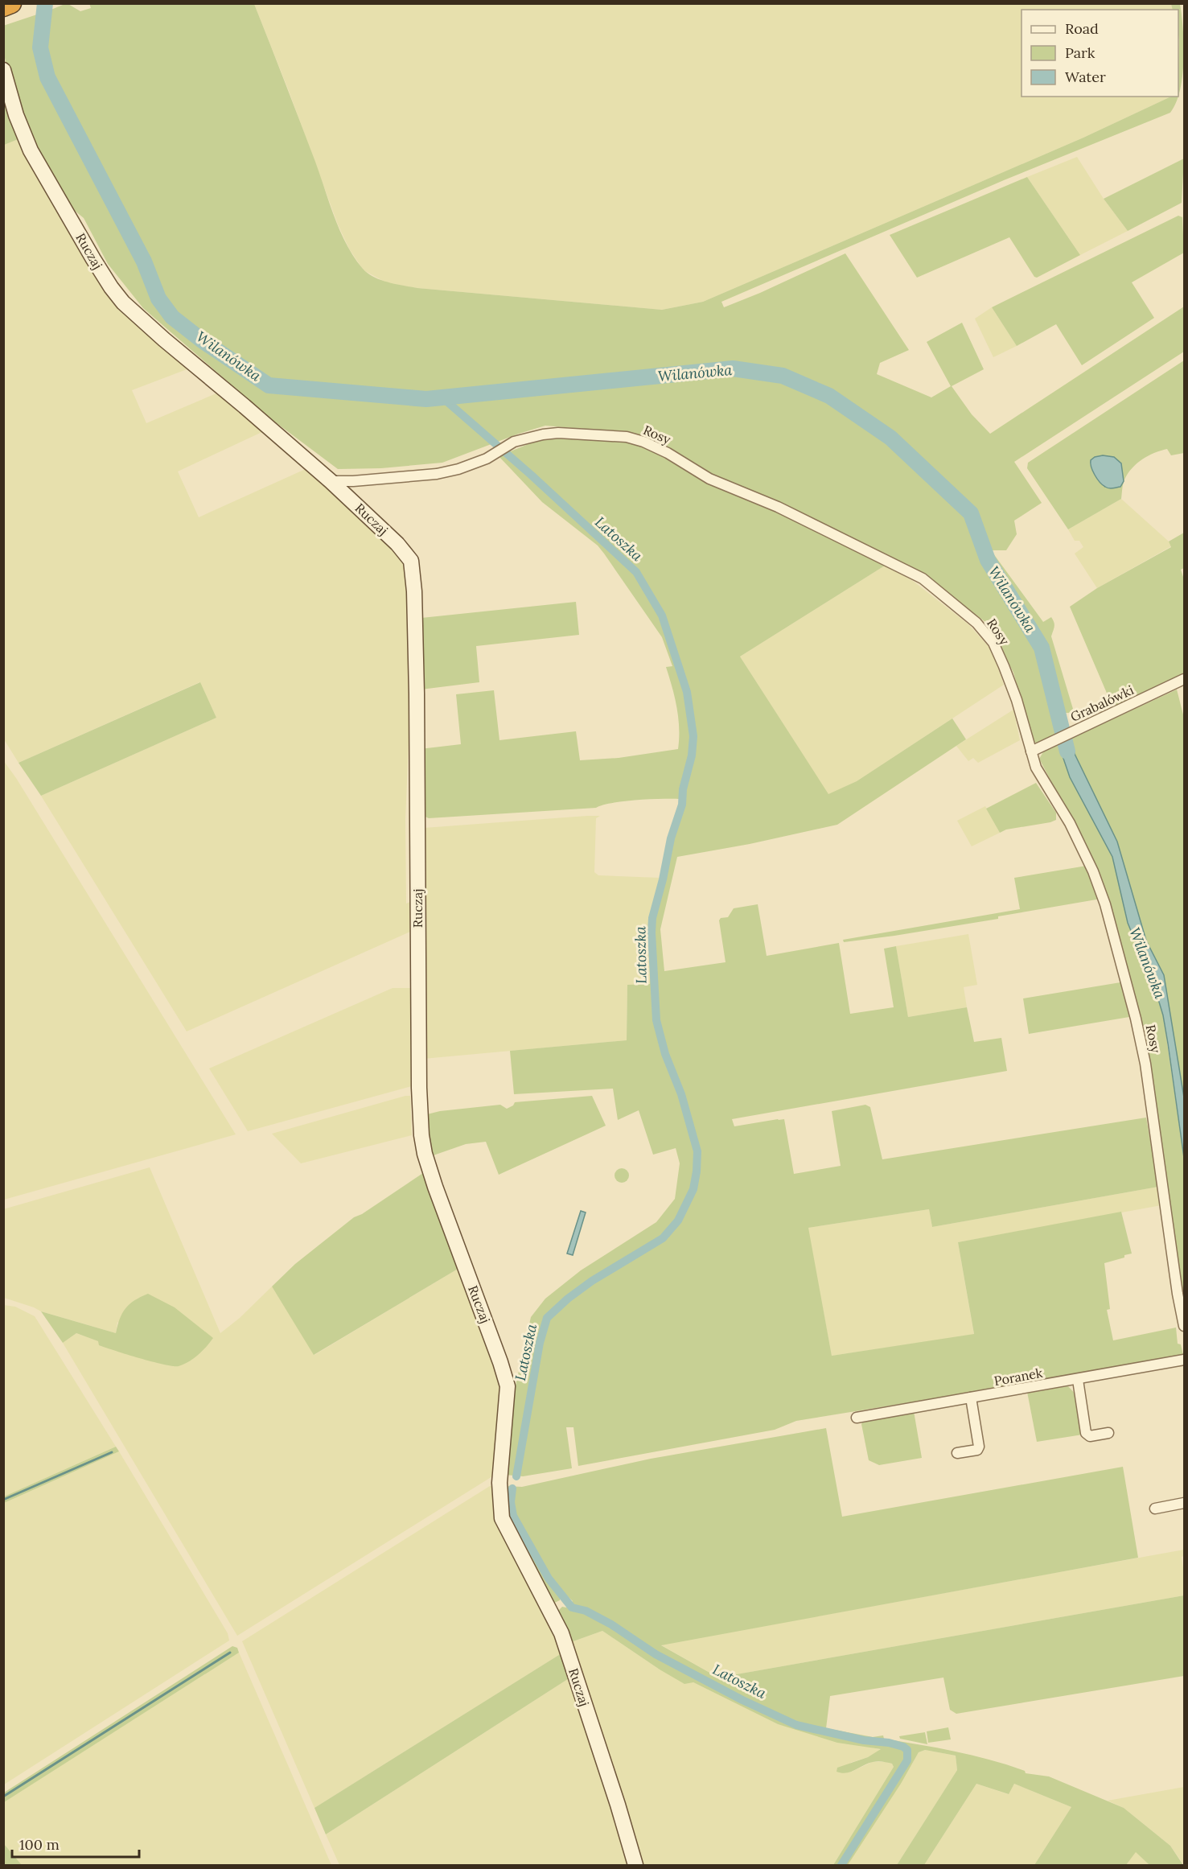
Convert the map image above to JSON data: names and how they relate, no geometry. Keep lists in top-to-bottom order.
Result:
{
  "streets": {
    "street": [
      "Ruczaj",
      "Rosy",
      "Grabalówki",
      "Poranek"
    ]
  },
  "crossings": [
    ["Ruczaj", "Rosy"],
    ["Rosy", "Grabalówki"]
  ],
  "water": ["Wilanówka", "Latoszka"],
  "legend": ["Road", "Park", "Water"],
  "scale_bar": "100 m"
}
